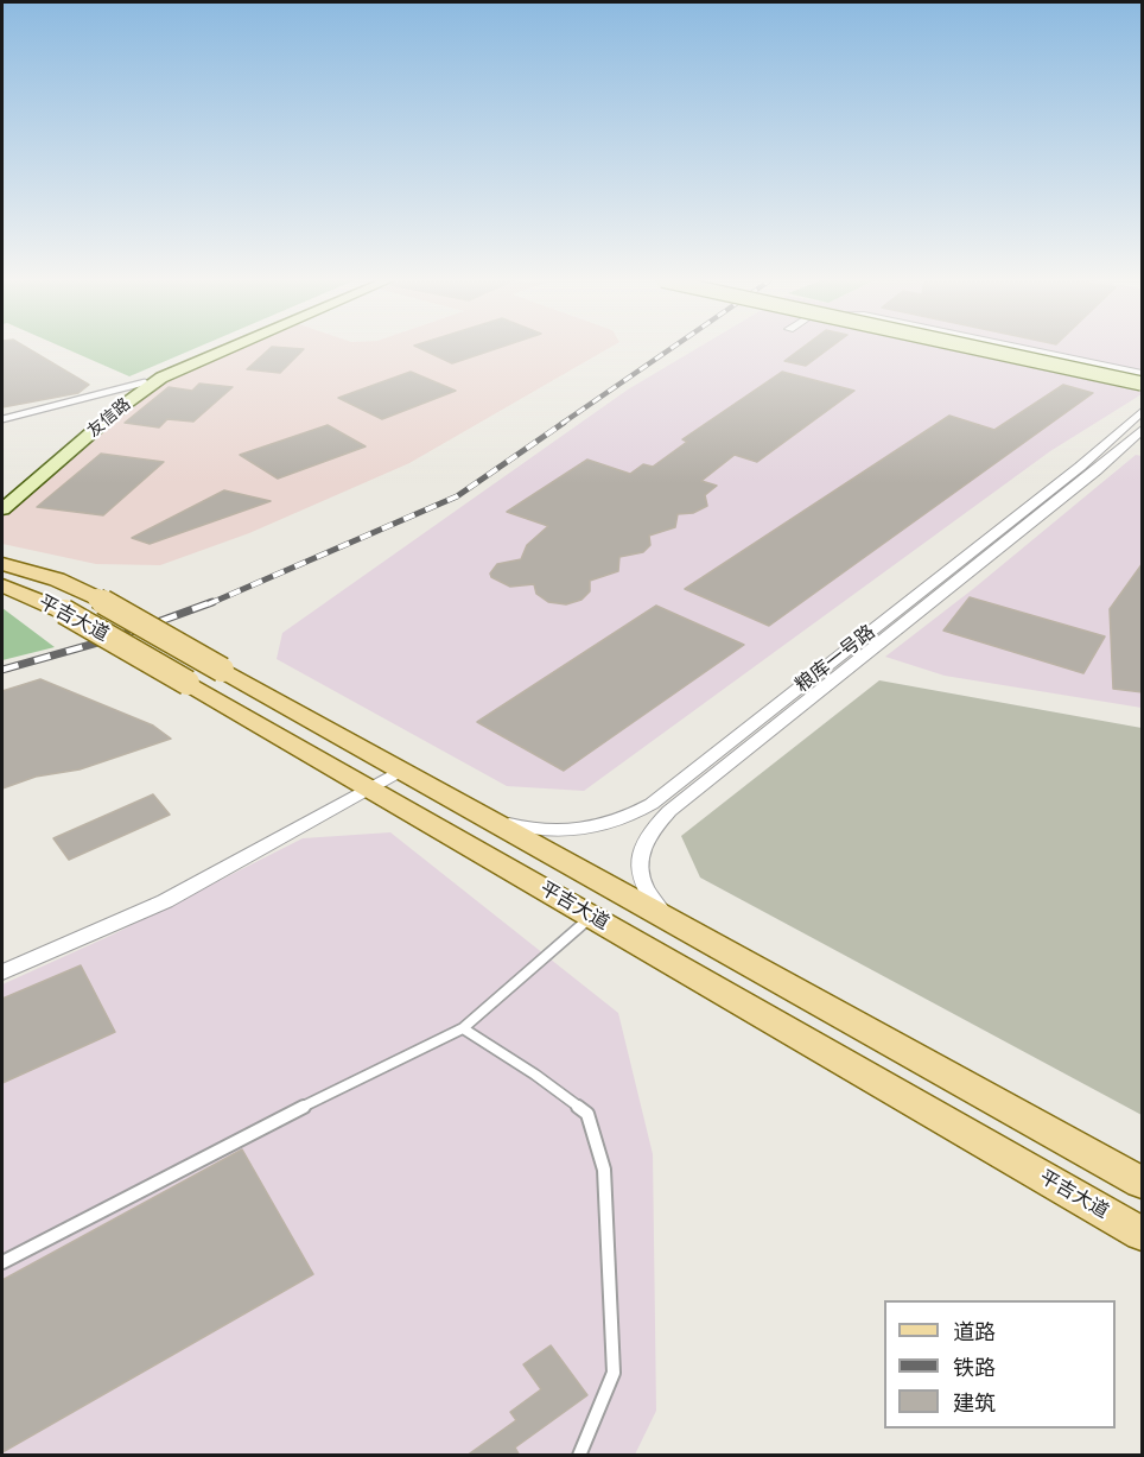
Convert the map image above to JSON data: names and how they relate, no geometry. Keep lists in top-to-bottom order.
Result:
{
  "streets": {
    "main road": ["平吉大道"],
    "street": ["友信路", "粮库一号路"]
  },
  "crossings": [
    ["平吉大道", "粮库一号路"]
  ],
  "legend": ["道路", "铁路", "建筑"]
}
